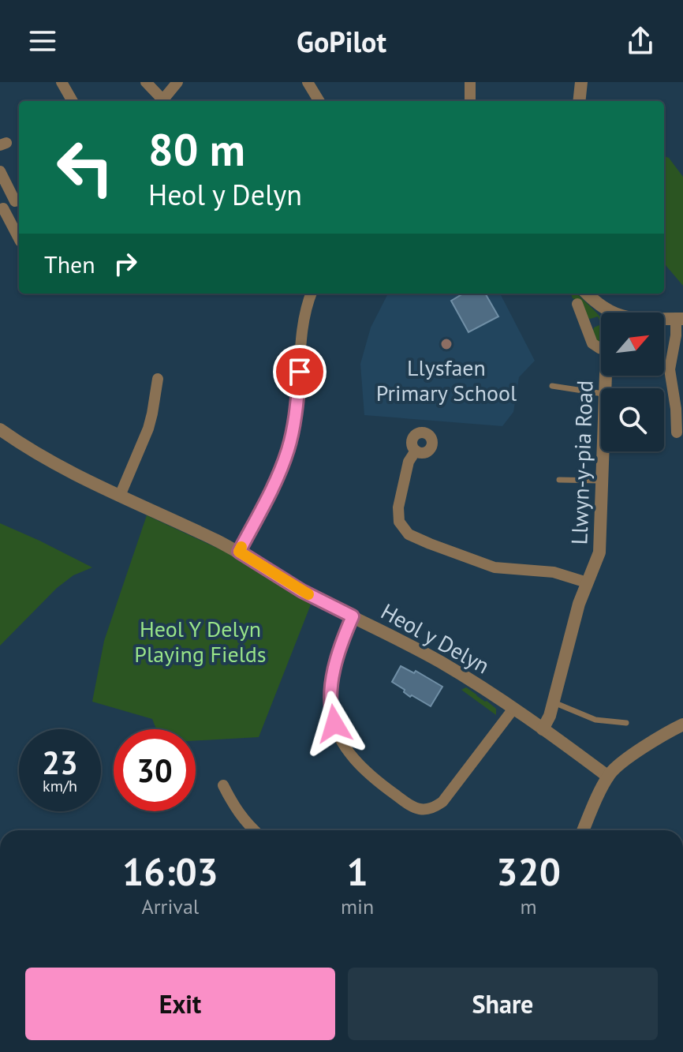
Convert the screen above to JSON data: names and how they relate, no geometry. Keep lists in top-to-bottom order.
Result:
{
  "streets": {
    "street": ["Llwyn-y-pia Road", "Heol y Delyn"]
  },
  "crossings": [
    ["Llwyn-y-pia Road", "Heol y Delyn"]
  ],
  "parks": ["Heol Y Delyn Playing Fields"],
  "places": ["Llysfaen Primary School"],
  "north": "top right",
  "page": {
    "header": "GoPilot",
    "turn": ["80 m", "Heol y Delyn"],
    "then": "Then",
    "speed": "23 km/h",
    "limit": "30",
    "eta": [
      "16:03",
      "Arrival",
      "1",
      "min",
      "320",
      "m"
    ],
    "buttons": ["Exit", "Share"]
  }
}
